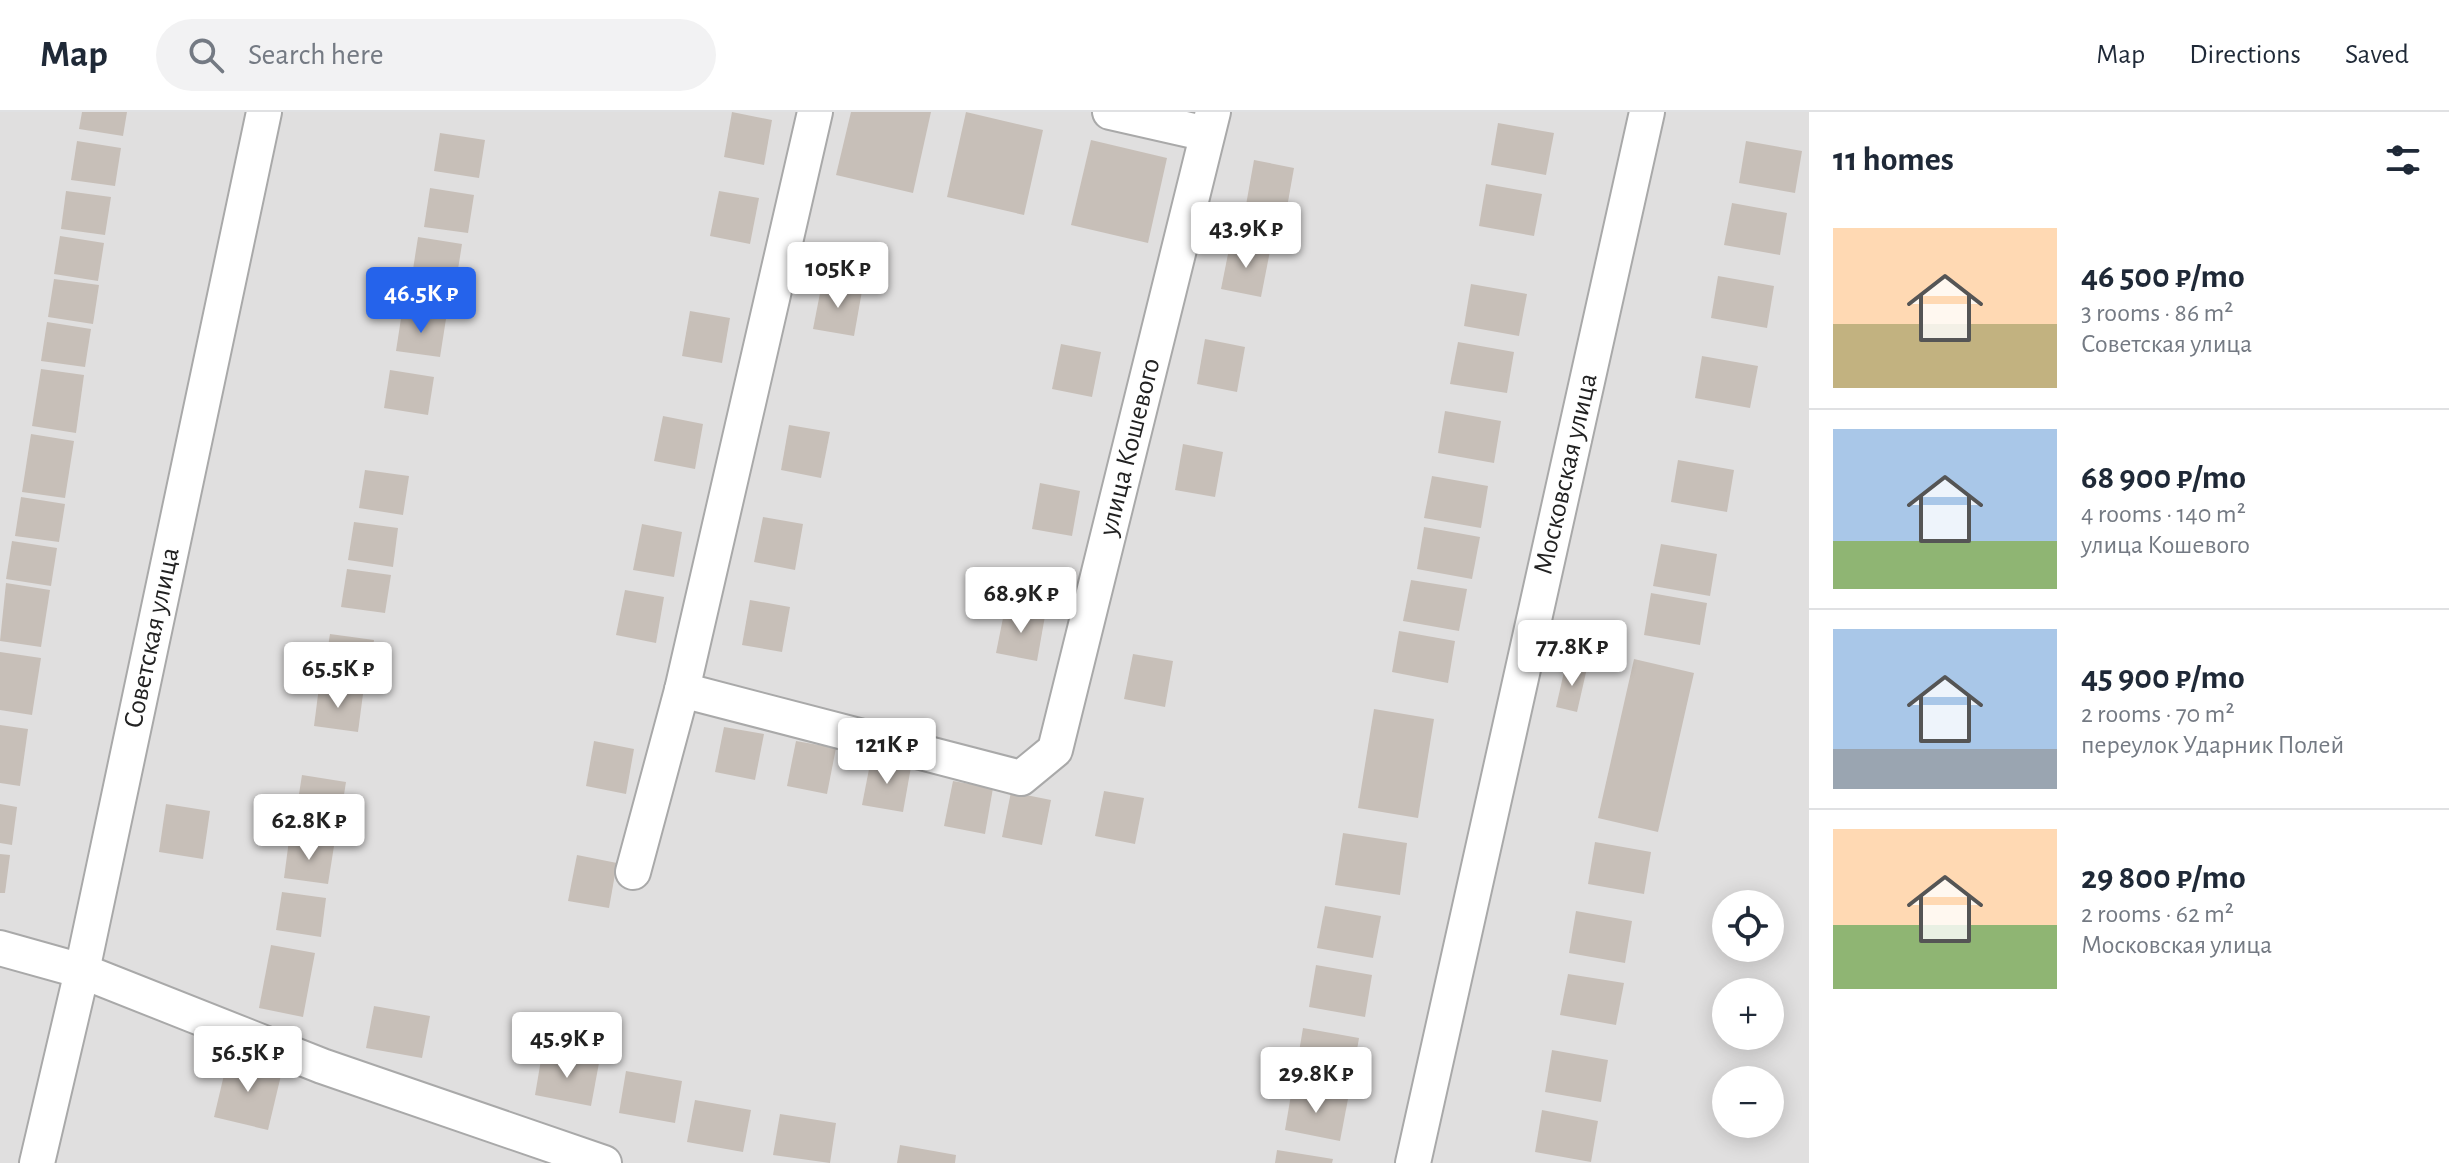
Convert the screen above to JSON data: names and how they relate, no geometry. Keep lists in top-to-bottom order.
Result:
{
  "streets": {
    "street": ["улица Кошевого", "Московская улица", "Советская улица"]
  },
  "page": {
    "header": "Map",
    "search": "Search here",
    "nav": ["Map", "Directions", "Saved"],
    "heading": "11 homes",
    "price": [
      "43.9K ₽",
      "105K ₽",
      "46.5K ₽",
      "68.9K ₽",
      "77.8K ₽",
      "65.5K ₽",
      "121K ₽",
      "62.8K ₽",
      "45.9K ₽",
      "56.5K ₽",
      "29.8K ₽"
    ],
    "list": [
      {
        "name": "46 500 ₽/mo",
        "note": "3 rooms · 86 m² · Советская улица"
      },
      {
        "name": "68 900 ₽/mo",
        "note": "4 rooms · 140 m² · улица Кошевого"
      },
      {
        "name": "45 900 ₽/mo",
        "note": "2 rooms · 70 m² · переулок Ударник Полей"
      },
      {
        "name": "29 800 ₽/mo",
        "note": "2 rooms · 62 m² · Московская улица"
      }
    ],
    "map_buttons": ["+", "−"]
  }
}
